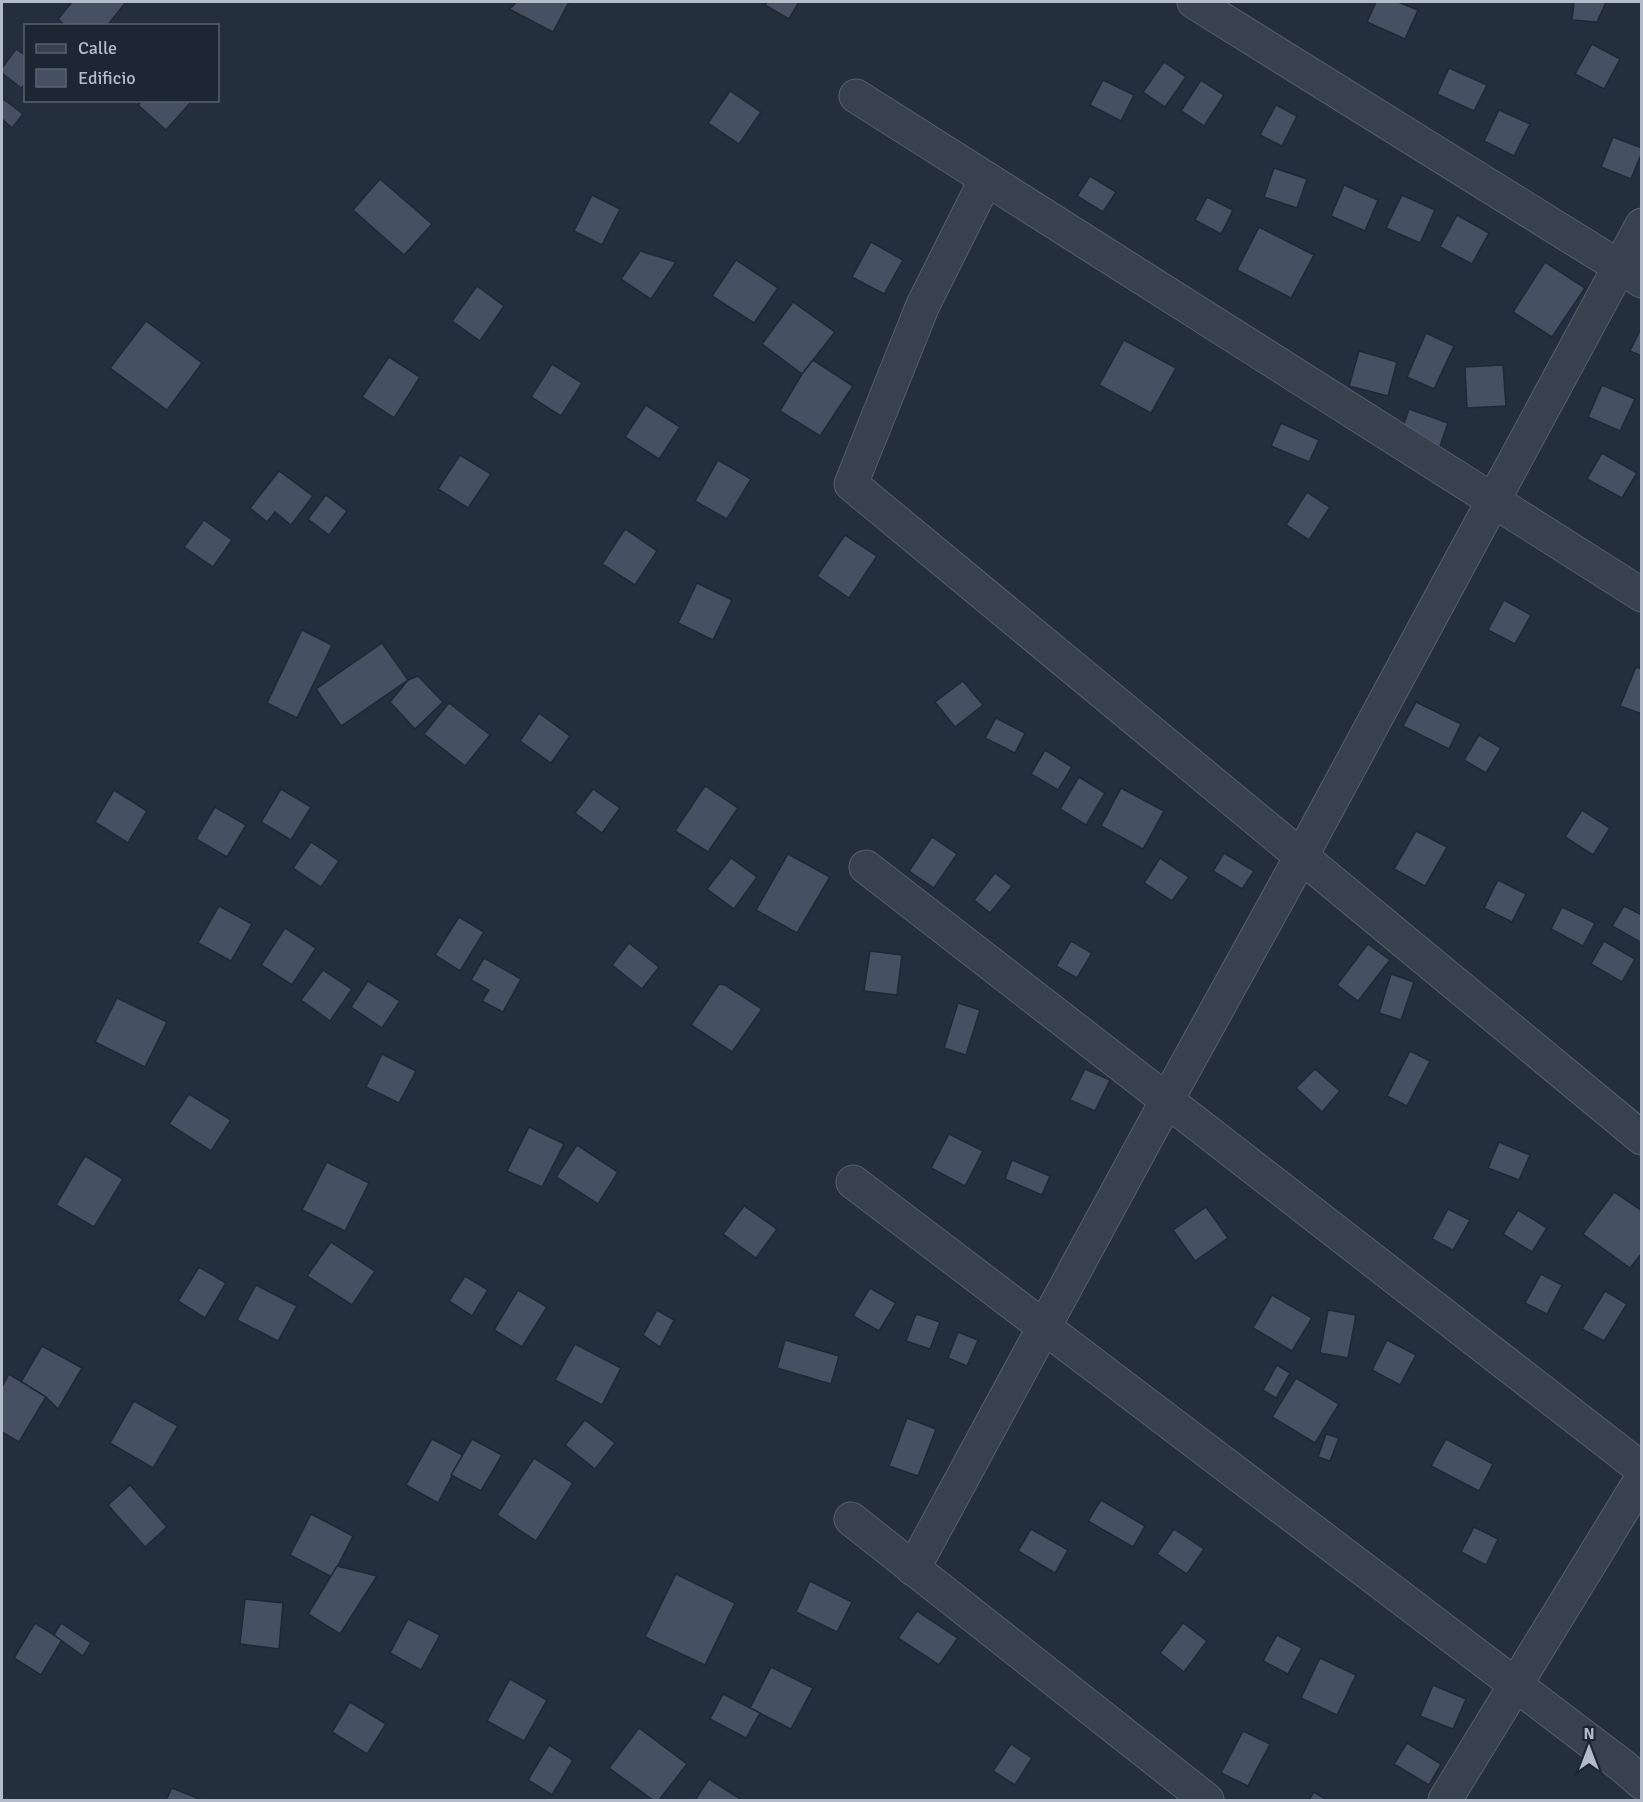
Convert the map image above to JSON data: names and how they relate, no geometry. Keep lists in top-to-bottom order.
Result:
{
  "legend": ["Calle", "Edificio"],
  "north": "top"
}
